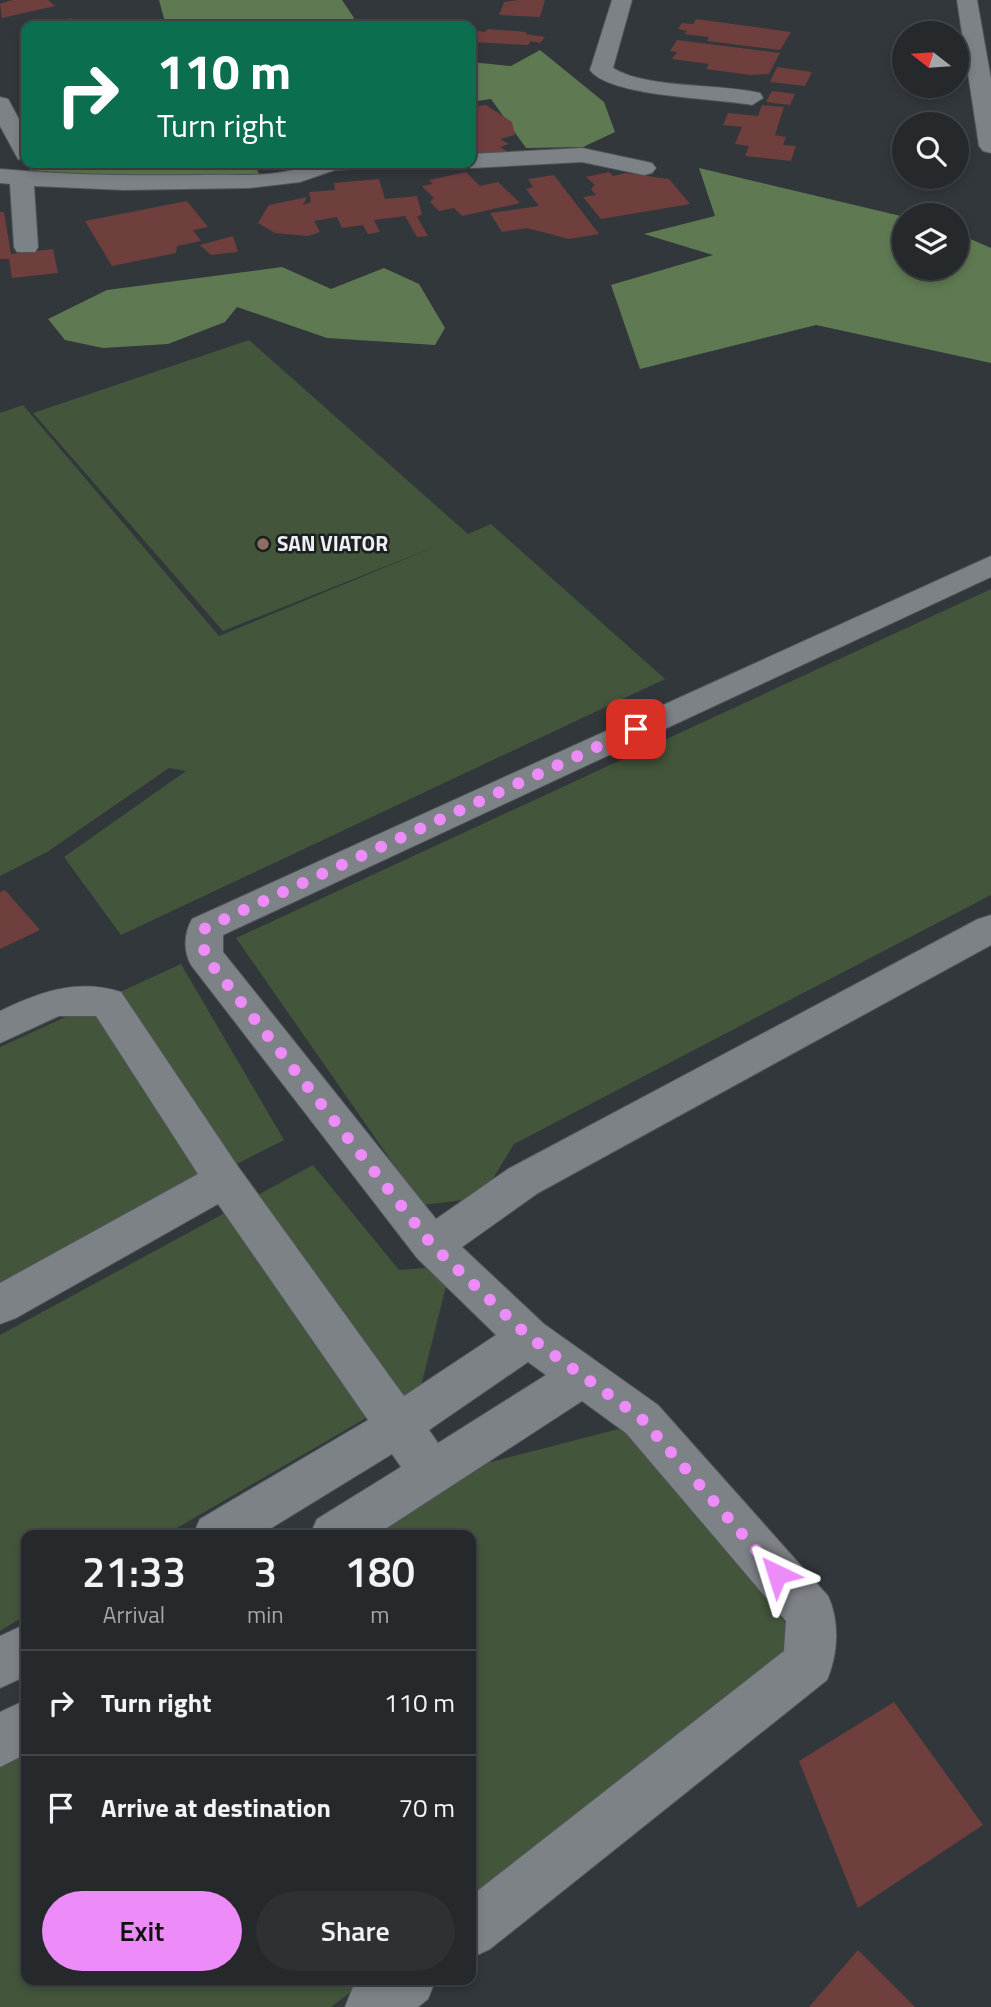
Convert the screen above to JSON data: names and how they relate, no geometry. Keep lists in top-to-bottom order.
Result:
{
  "places": ["SAN VIATOR"],
  "north": "left",
  "page": {
    "turn": ["110 m", "Turn right"],
    "eta": [
      "21:33",
      "Arrival",
      "3",
      "min",
      "180",
      "m"
    ],
    "list": [
      {
        "name": "Turn right",
        "value": "110 m"
      },
      {
        "name": "Arrive at destination",
        "value": "70 m"
      }
    ],
    "buttons": ["Exit", "Share"]
  }
}
